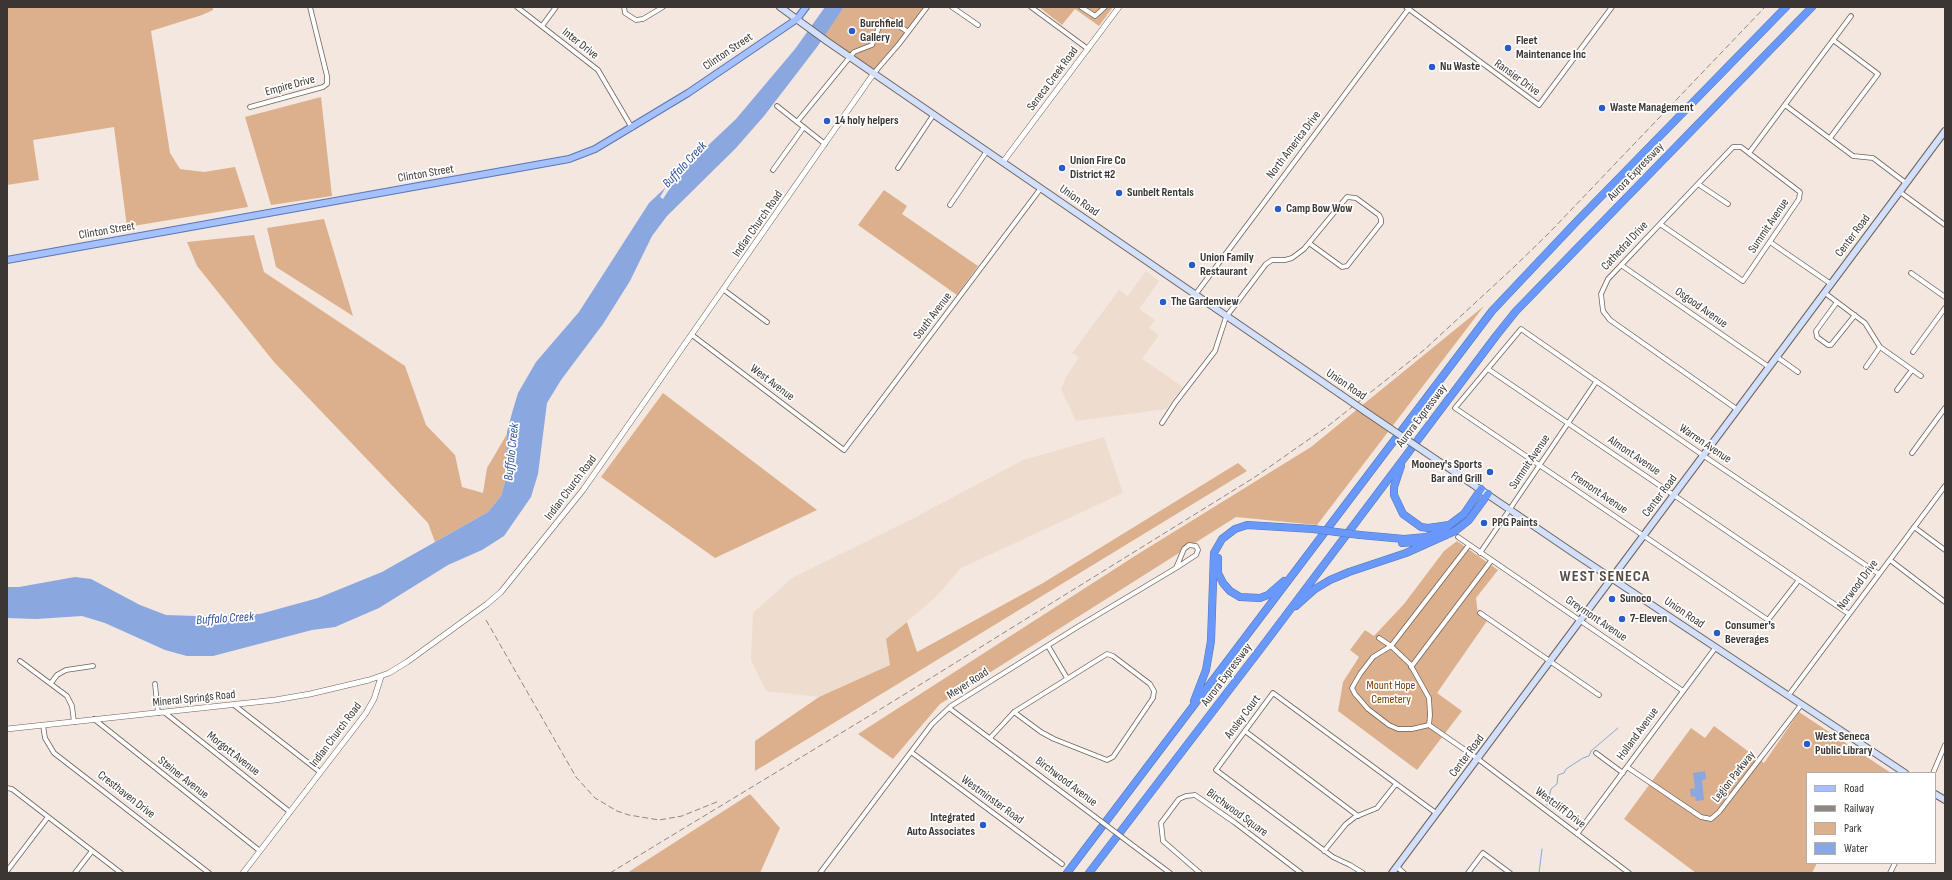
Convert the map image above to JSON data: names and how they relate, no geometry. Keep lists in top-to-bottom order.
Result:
{
  "streets": {
    "highway": ["Aurora Expressway"],
    "main road": ["Clinton Street", "Union Road", "Center Road"],
    "street": [
      "Inter Drive",
      "Ransier Drive",
      "Seneca Creek Road",
      "Empire Drive",
      "North America Drive",
      "Indian Church Road",
      "Summit Avenue",
      "Cathedral Drive",
      "Osgood Avenue",
      "South Avenue",
      "West Avenue",
      "Warren Avenue",
      "Almont Avenue",
      "Fremont Avenue",
      "Norwood Drive",
      "Greymont Avenue",
      "Meyer Road",
      "Mineral Springs Road",
      "Ansley Court",
      "Holland Avenue",
      "Morgott Avenue",
      "Legion Parkway",
      "Steiner Avenue",
      "Birchwood Avenue",
      "Cresthaven Drive",
      "Westminster Road",
      "Westcliff Drive",
      "Birchwood Square"
    ]
  },
  "crossings": [
    ["Inter Drive", "Clinton Street"],
    ["Clinton Street", "Union Road"],
    ["Ransier Drive", "North America Drive"],
    ["Seneca Creek Road", "Union Road"],
    ["North America Drive", "Union Road"],
    ["Union Road", "Indian Church Road"],
    ["Union Road", "Summit Avenue"],
    ["Union Road", "Center Road"],
    ["Union Road", "South Avenue"],
    ["Union Road", "Norwood Drive"],
    ["Union Road", "Holland Avenue"],
    ["Union Road", "Legion Parkway"],
    ["Indian Church Road", "West Avenue"],
    ["Indian Church Road", "Mineral Springs Road"],
    ["Indian Church Road", "Morgott Avenue"],
    ["Indian Church Road", "Steiner Avenue"],
    ["Summit Avenue", "Cathedral Drive"],
    ["Summit Avenue", "Warren Avenue"],
    ["Summit Avenue", "Almont Avenue"],
    ["Summit Avenue", "Fremont Avenue"],
    ["Summit Avenue", "Greymont Avenue"],
    ["Center Road", "Cathedral Drive"],
    ["Center Road", "Osgood Avenue"],
    ["Center Road", "Warren Avenue"],
    ["Center Road", "Almont Avenue"],
    ["Center Road", "Fremont Avenue"],
    ["Center Road", "Greymont Avenue"],
    ["Center Road", "Ansley Court"],
    ["Center Road", "Westcliff Drive"],
    ["Cathedral Drive", "Osgood Avenue"],
    ["South Avenue", "West Avenue"],
    ["Warren Avenue", "Almont Avenue"],
    ["Warren Avenue", "Fremont Avenue"],
    ["Warren Avenue", "Norwood Drive"],
    ["Almont Avenue", "Fremont Avenue"],
    ["Almont Avenue", "Norwood Drive"],
    ["Greymont Avenue", "Holland Avenue"],
    ["Meyer Road", "Birchwood Avenue"],
    ["Meyer Road", "Westminster Road"],
    ["Mineral Springs Road", "Morgott Avenue"],
    ["Mineral Springs Road", "Steiner Avenue"],
    ["Mineral Springs Road", "Cresthaven Drive"],
    ["Holland Avenue", "Legion Parkway"],
    ["Holland Avenue", "Westcliff Drive"]
  ],
  "districts": ["WEST SENECA"],
  "water": ["Buffalo Creek"],
  "parks": ["Mount Hope Cemetery"],
  "places": [
    "Burchfield Gallery",
    "Fleet Maintenance Inc",
    "Nu Waste",
    "Waste Management",
    "14 holy helpers",
    "Union Fire Co District #2",
    "Sunbelt Rentals",
    "Camp Bow Wow",
    "Union Family Restaurant",
    "The Gardenview",
    "Mooney's Sports Bar and Grill",
    "PPG Paints",
    "Sunoco",
    "7-Eleven",
    "Consumer's Beverages",
    "West Seneca Public Library",
    "Integrated Auto Associates"
  ],
  "legend": [
    "Road",
    "Railway",
    "Park",
    "Water"
  ]
}
